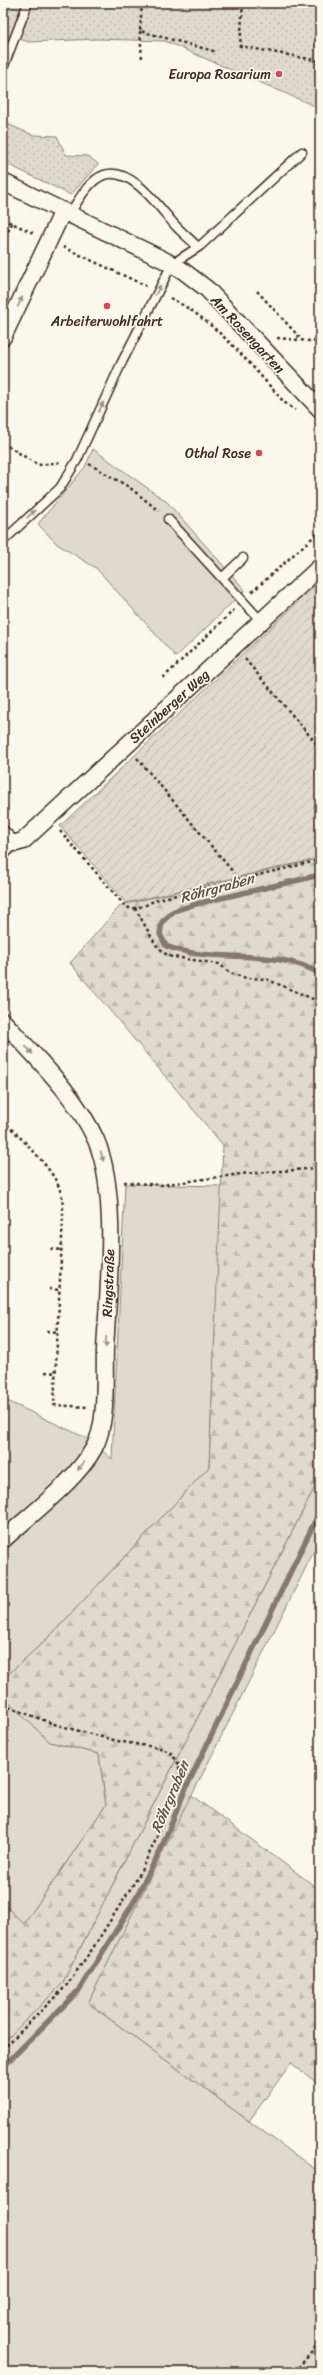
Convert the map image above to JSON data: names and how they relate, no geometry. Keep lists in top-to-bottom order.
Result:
{
  "streets": {
    "street": ["Am Rosengarten", "Steinberger Weg", "Ringstraße"]
  },
  "one_way": ["Ringstraße"],
  "water": ["Röhrgraben"],
  "places": ["Europa Rosarium", "Arbeiterwohlfahrt", "Othal Rose"]
}
